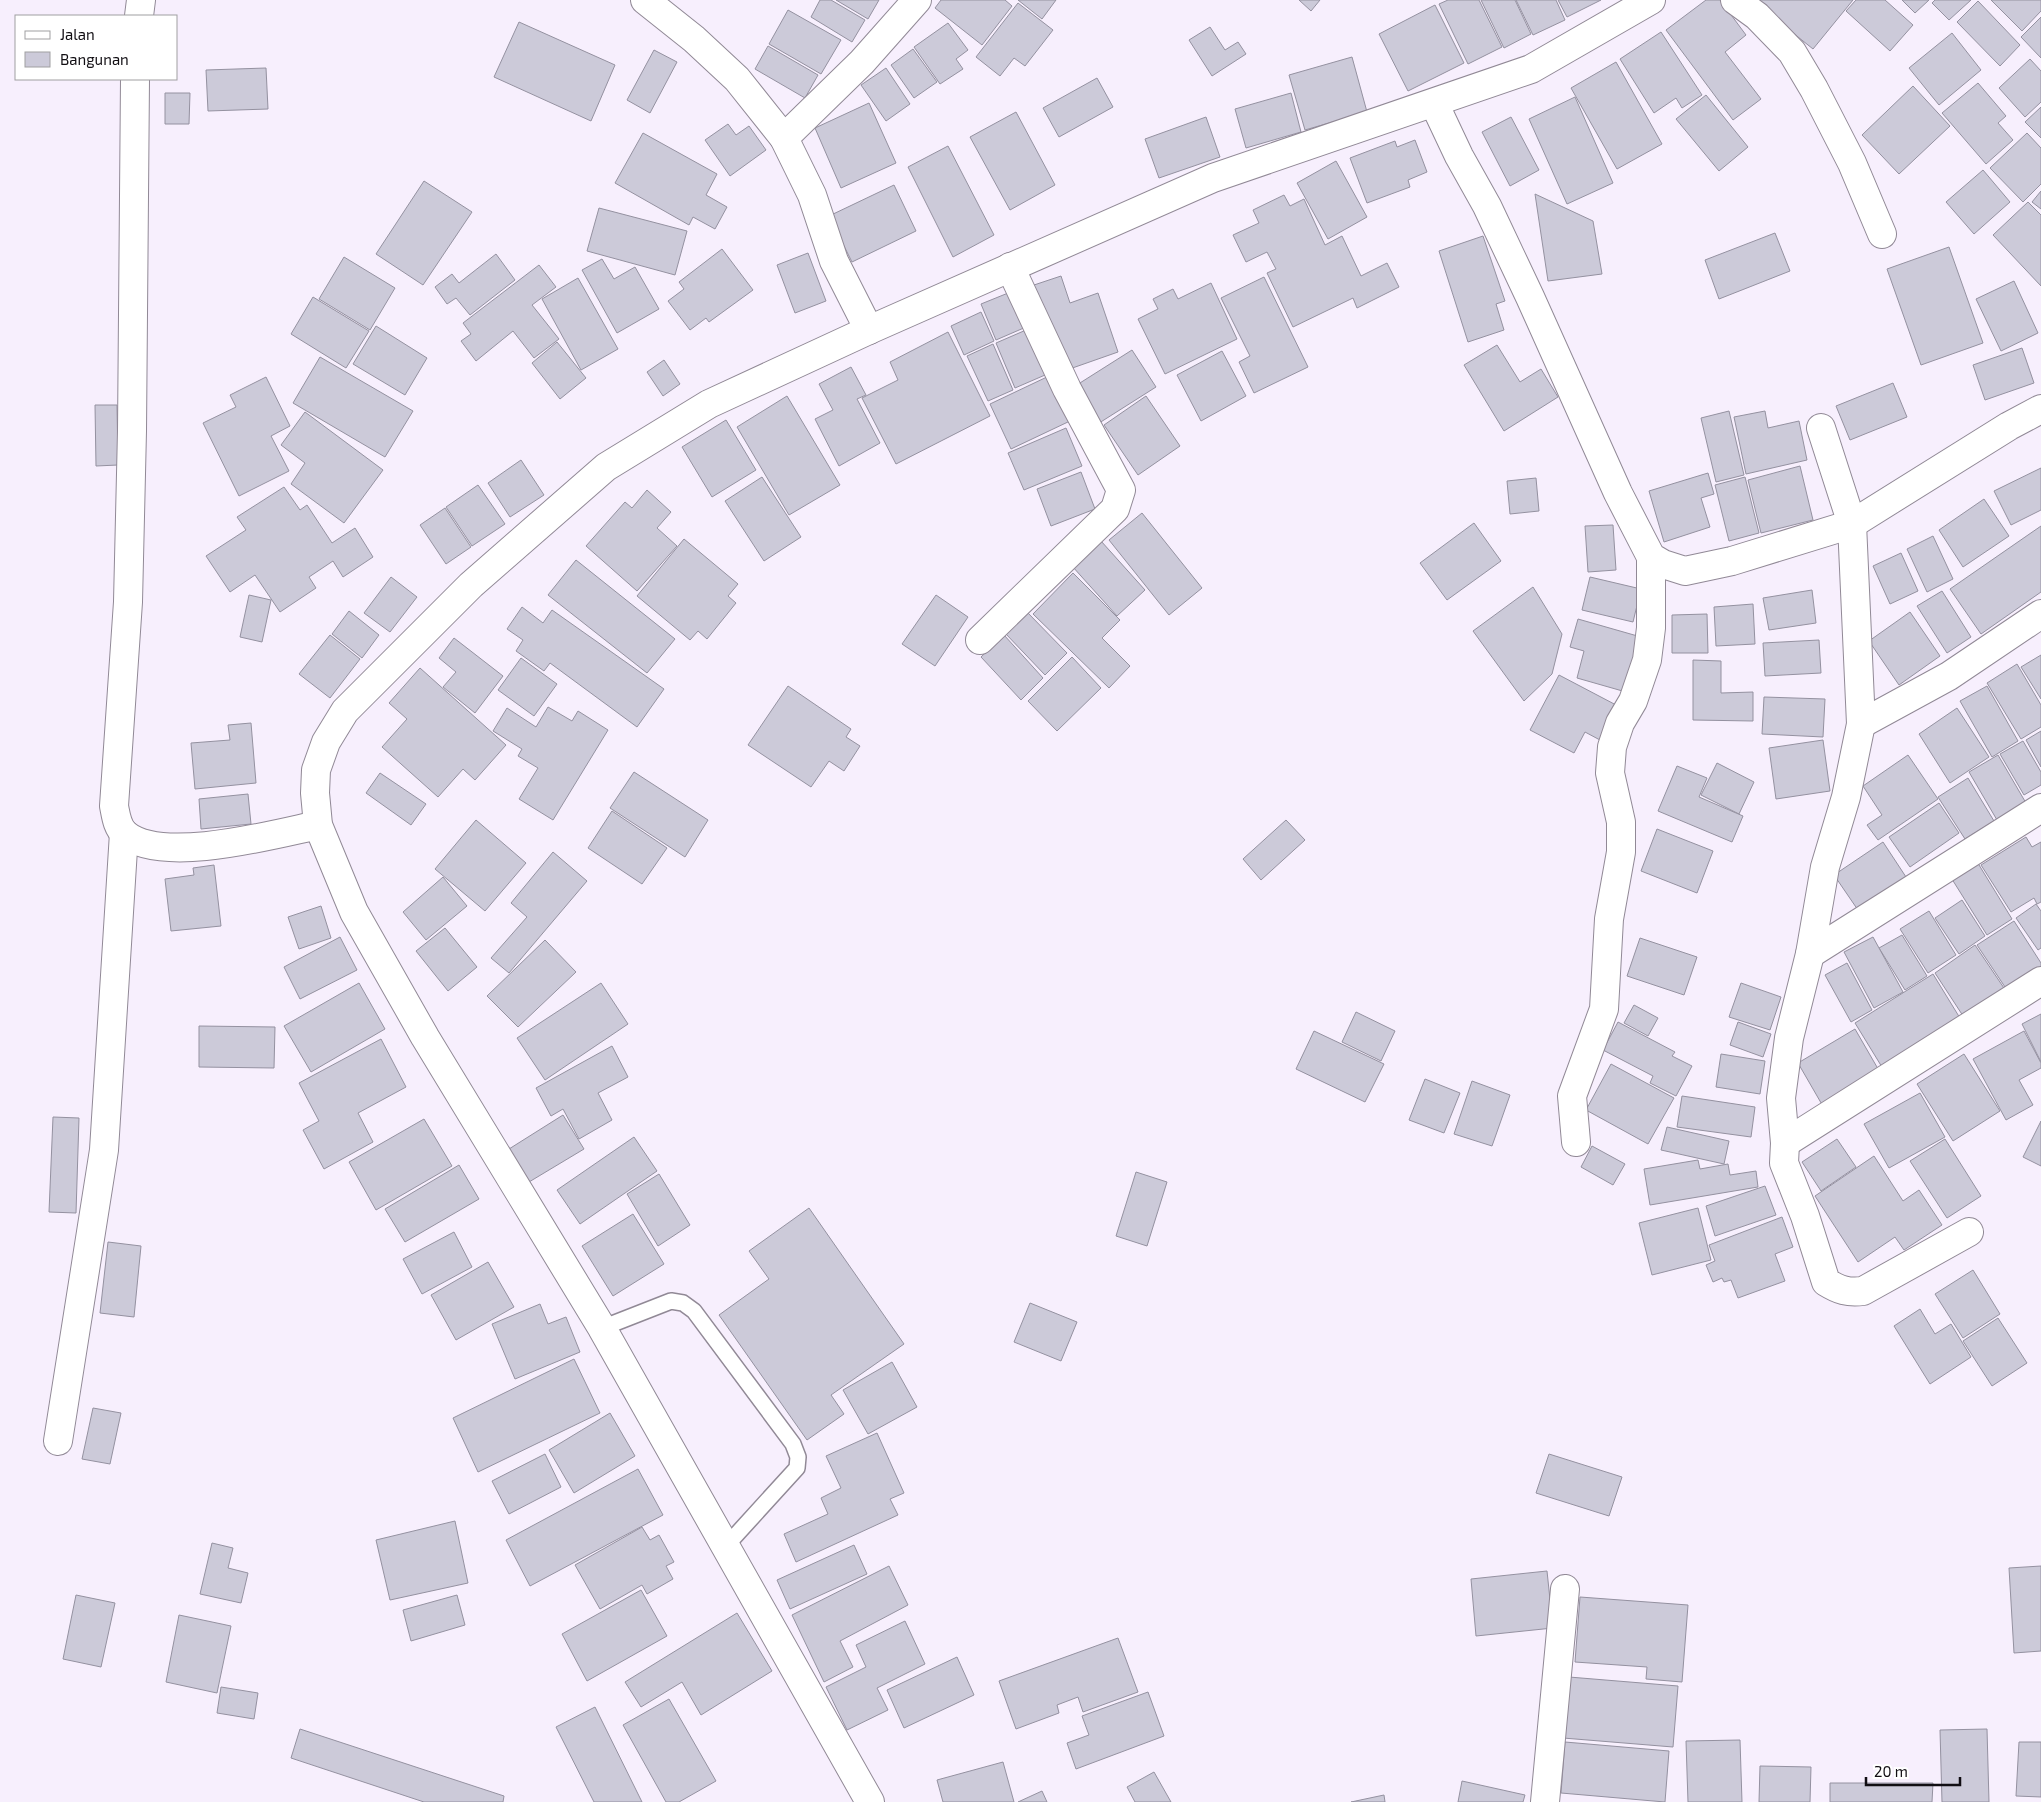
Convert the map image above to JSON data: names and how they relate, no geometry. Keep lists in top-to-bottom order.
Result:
{
  "legend": ["Jalan", "Bangunan"],
  "scale_bar": "20 m"
}
